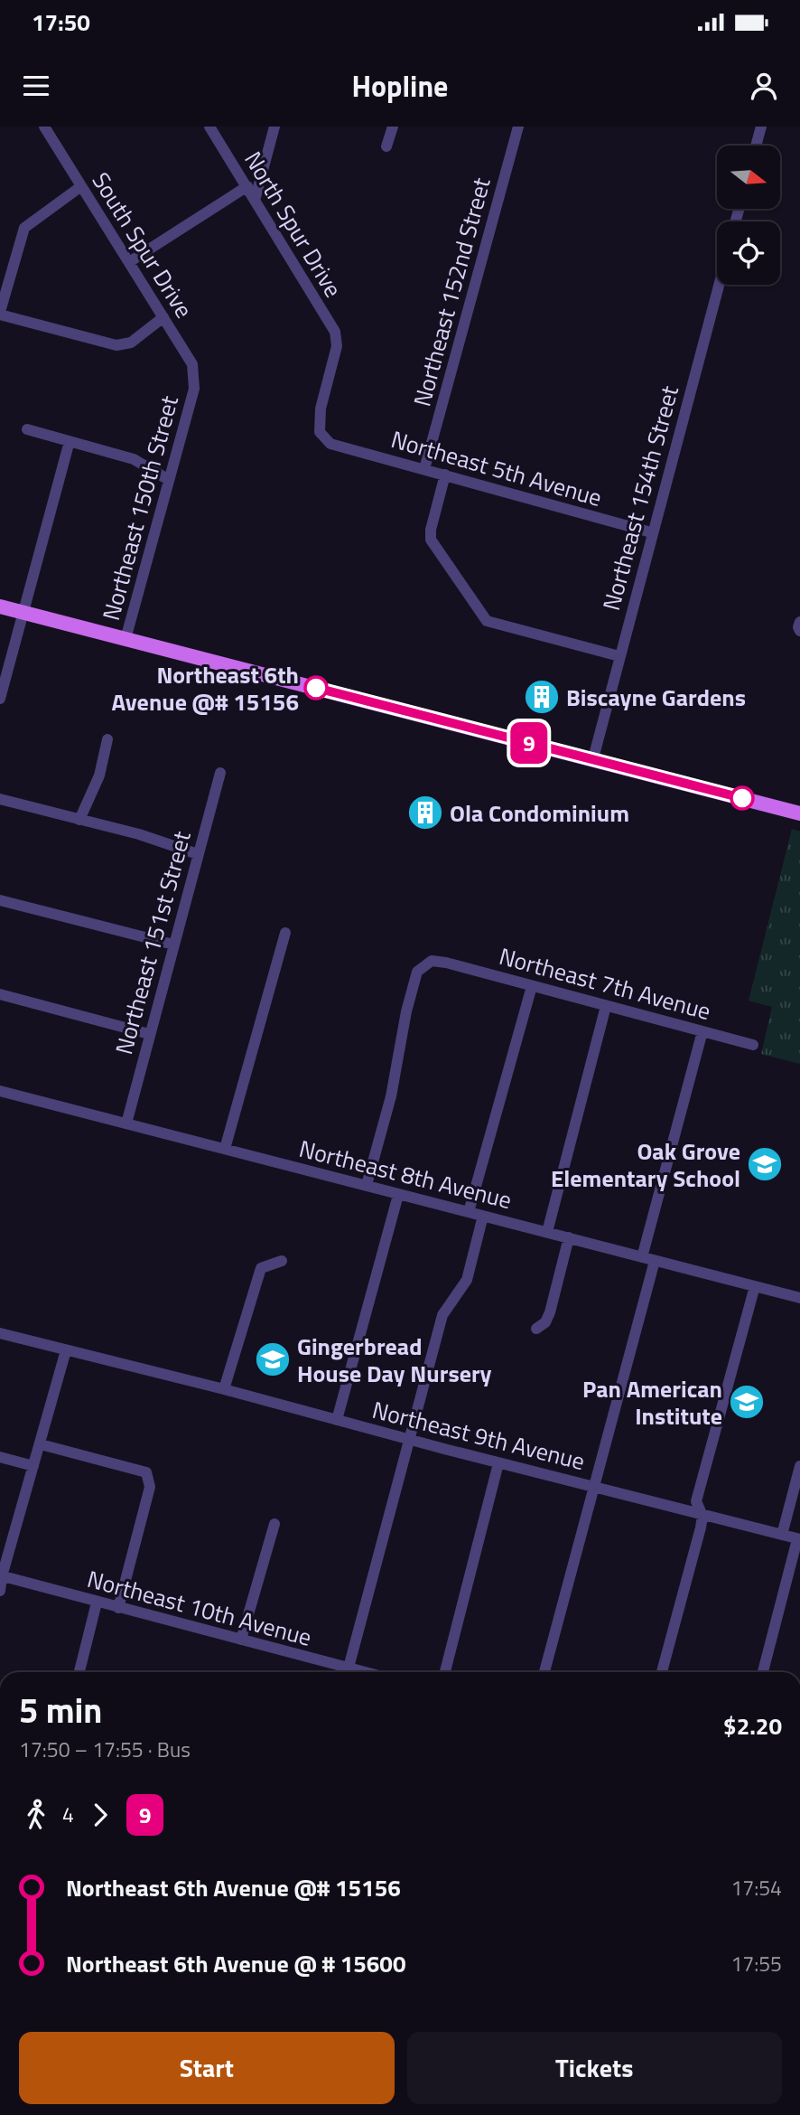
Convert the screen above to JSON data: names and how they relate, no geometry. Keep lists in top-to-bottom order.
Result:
{
  "streets": {
    "street": [
      "North Spur Drive",
      "South Spur Drive",
      "Northeast 152nd Street",
      "Northeast 5th Avenue",
      "Northeast 154th Street",
      "Northeast 150th Street",
      "Northeast 151st Street",
      "Northeast 7th Avenue",
      "Northeast 8th Avenue",
      "Northeast 9th Avenue",
      "Northeast 10th Avenue"
    ]
  },
  "crossings": [
    ["North Spur Drive", "Northeast 5th Avenue"],
    ["South Spur Drive", "Northeast 150th Street"],
    ["Northeast 152nd Street", "Northeast 5th Avenue"],
    ["Northeast 5th Avenue", "Northeast 154th Street"],
    ["Northeast 151st Street", "Northeast 8th Avenue"],
    ["Northeast 7th Avenue", "Northeast 8th Avenue"]
  ],
  "places": {
    "other": ["Northeast 6th Avenue @# 15156"],
    "building": ["Biscayne Gardens", "Ola Condominium"],
    "school or university": ["Oak Grove Elementary School", "Gingerbread House Day Nursery", "Pan American Institute"]
  },
  "lines": ["bus line 9"],
  "north": "right",
  "page": {
    "status": "17:50",
    "header": "Hopline",
    "on_map": "9",
    "heading": ["5 min", "17:50 – 17:55 · Bus", "$2.20"],
    "legs": ["4", "9"],
    "list": [
      {
        "name": "Northeast 6th Avenue @# 15156",
        "value": "17:54"
      },
      {
        "name": "Northeast 6th Avenue @ # 15600",
        "value": "17:55"
      }
    ],
    "buttons": ["Start", "Tickets"]
  }
}
